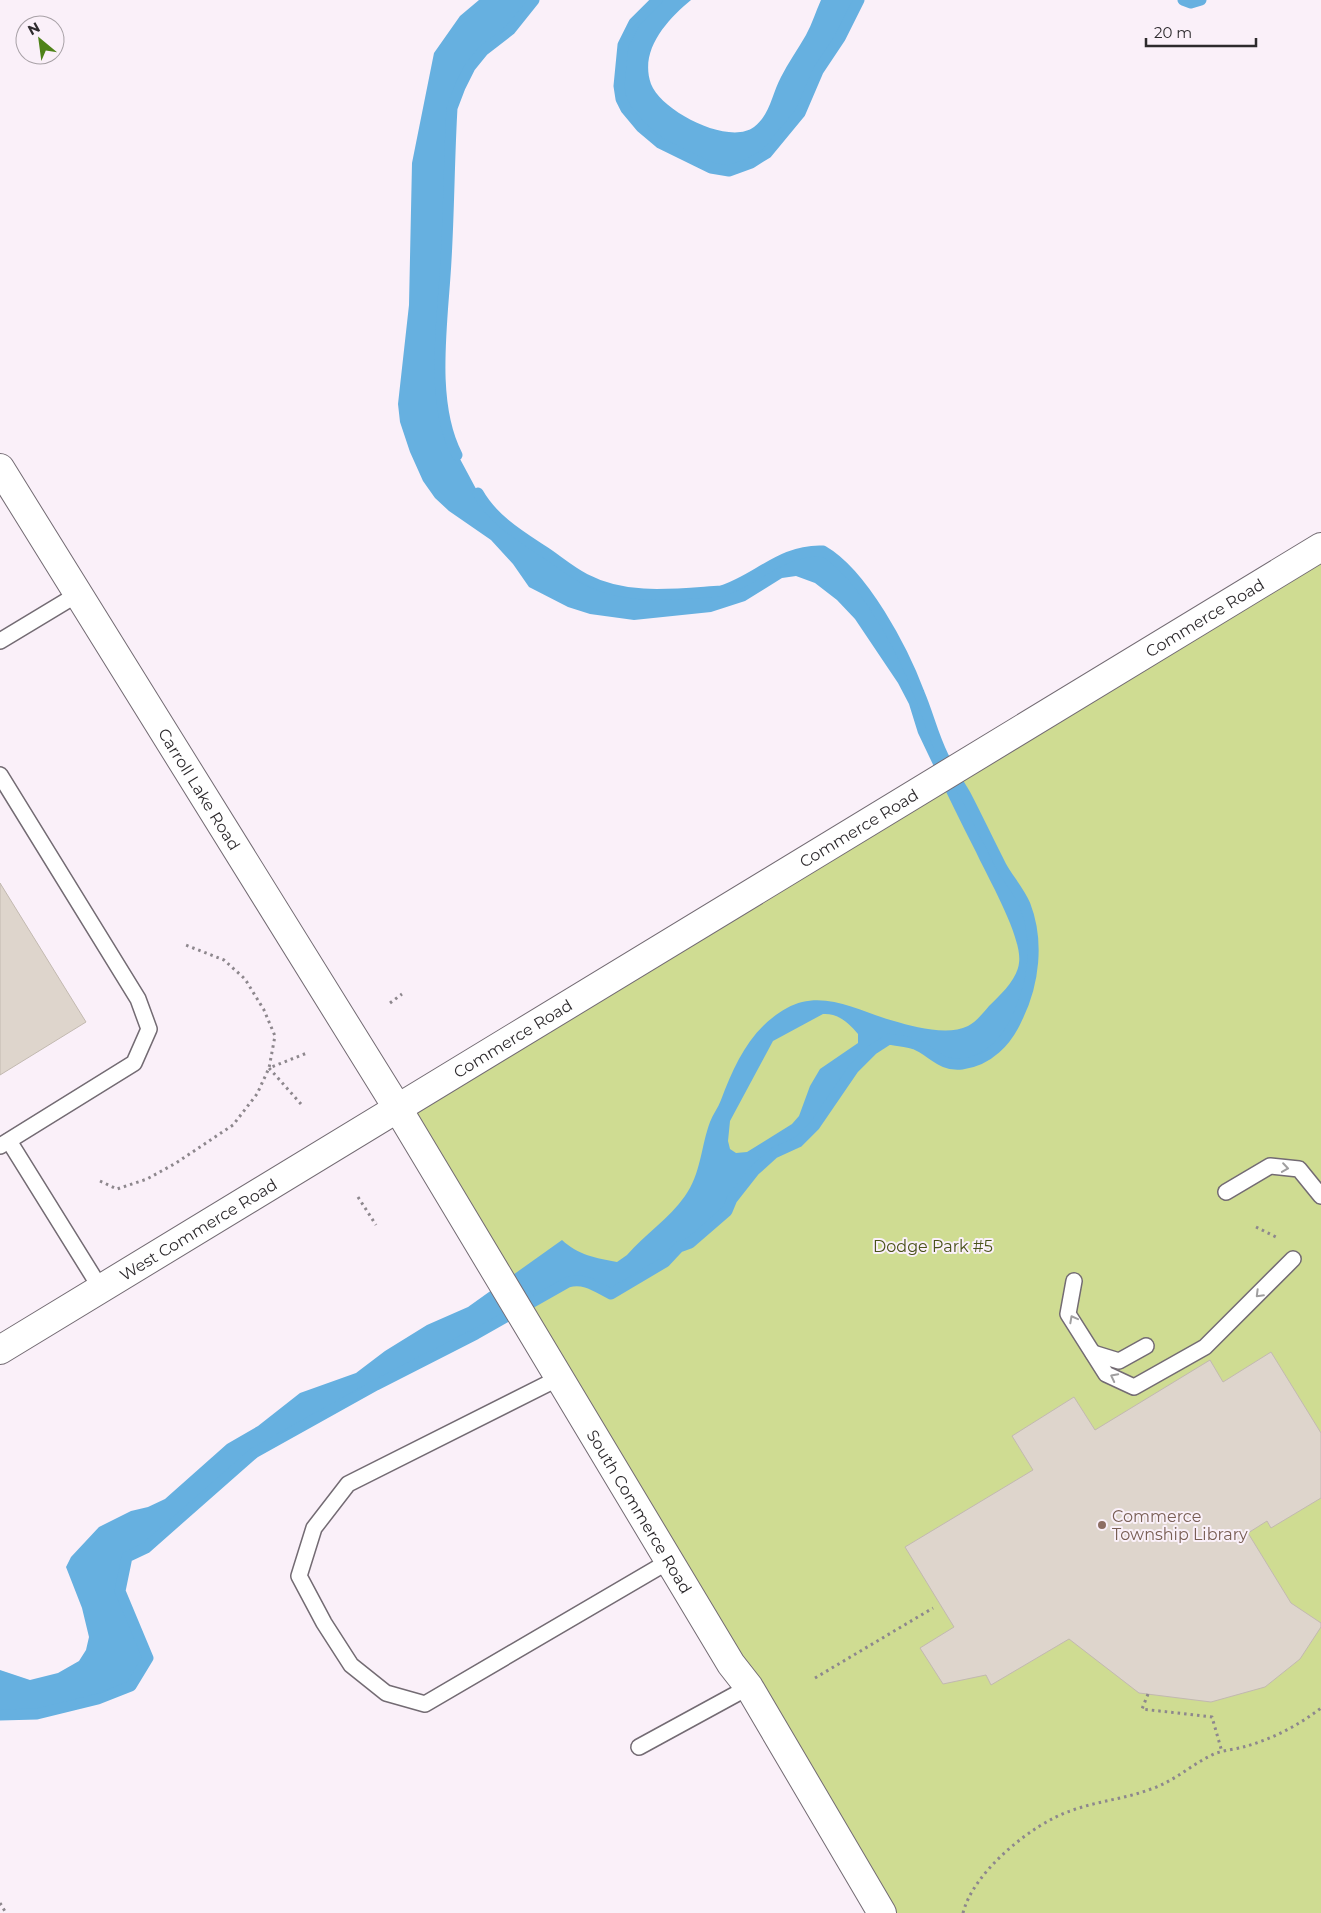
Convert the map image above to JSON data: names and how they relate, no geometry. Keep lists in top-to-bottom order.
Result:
{
  "streets": {
    "street": [
      "Commerce Road",
      "Carroll Lake Road",
      "West Commerce Road",
      "South Commerce Road"
    ]
  },
  "crossings": [
    ["Commerce Road", "Carroll Lake Road"],
    ["Commerce Road", "West Commerce Road"],
    ["Commerce Road", "South Commerce Road"],
    ["Carroll Lake Road", "West Commerce Road"],
    ["Carroll Lake Road", "South Commerce Road"],
    ["West Commerce Road", "South Commerce Road"]
  ],
  "parks": ["Dodge Park #5"],
  "places": ["Commerce Township Library"],
  "scale_bar": "20 m",
  "north": "top left"
}
